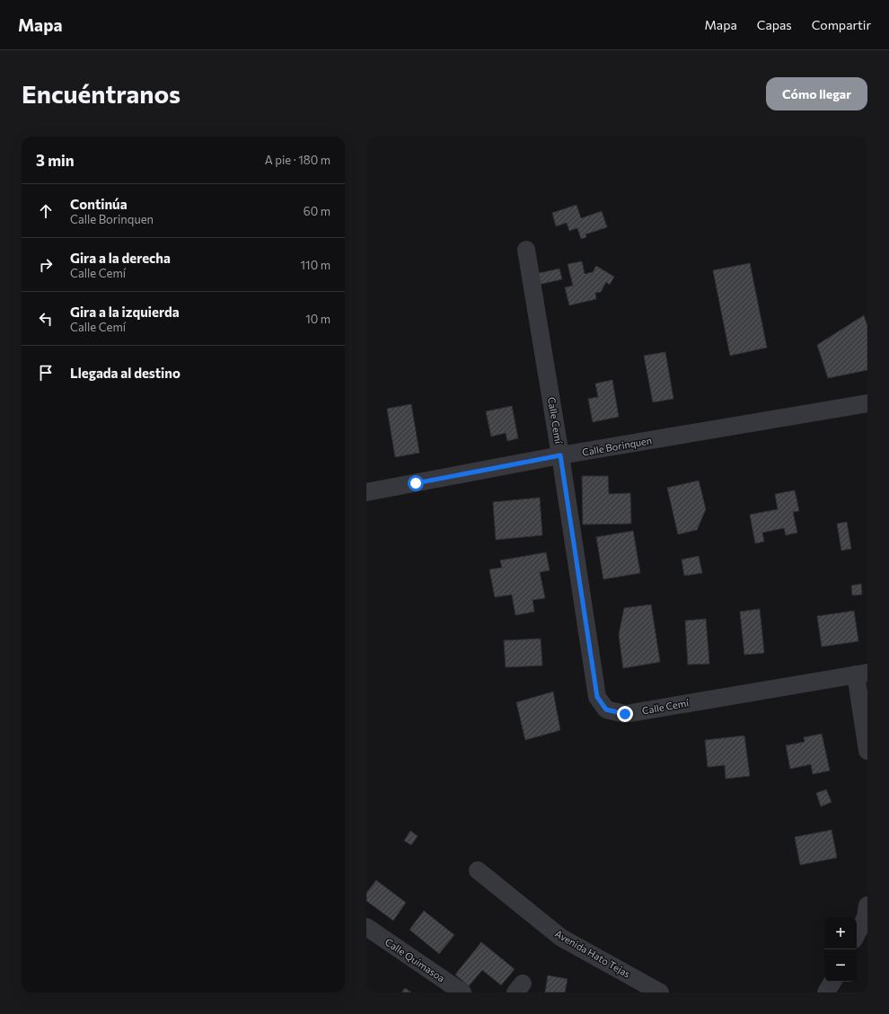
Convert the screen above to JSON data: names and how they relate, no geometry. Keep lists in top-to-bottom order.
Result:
{
  "streets": {
    "street": [
      "Calle Cemí",
      "Calle Borinquen",
      "Avenida Hato Tejas",
      "Calle Quimasoa"
    ]
  },
  "crossings": [
    ["Calle Cemí", "Calle Borinquen"]
  ],
  "page": {
    "header": "Mapa",
    "nav": ["Mapa", "Capas", "Compartir"],
    "buttons": "Cómo llegar",
    "title": "Encuéntranos",
    "heading": ["3 min", "A pie · 180 m"],
    "list": [
      ["Continúa", "Calle Borinquen", "60 m"],
      ["Gira a la derecha", "Calle Cemí", "110 m"],
      ["Gira a la izquierda", "Calle Cemí", "10 m"],
      "Llegada al destino"
    ],
    "map_buttons": ["+", "−"]
  }
}
